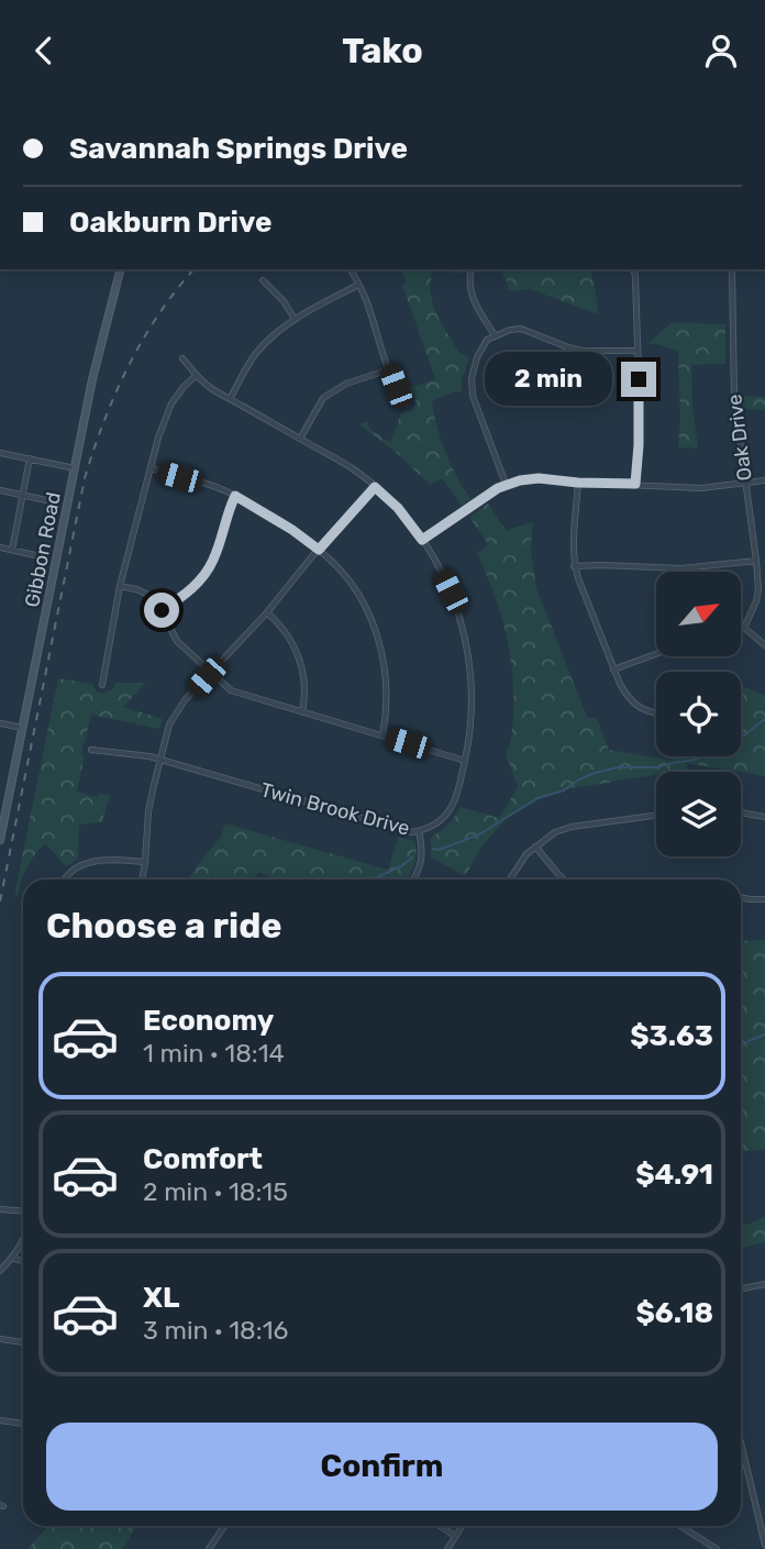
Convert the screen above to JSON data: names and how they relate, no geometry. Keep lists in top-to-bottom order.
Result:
{
  "streets": {
    "main road": ["Gibbon Road"],
    "street": ["Oak Drive", "Twin Brook Drive"]
  },
  "north": "top right",
  "page": {
    "header": "Tako",
    "banner": ["Savannah Springs Drive", "Oakburn Drive"],
    "bubble": "2 min",
    "heading": "Choose a ride",
    "list": [
      {
        "name": "Economy",
        "note": "1 min · 18:14",
        "value": "$3.63"
      },
      {
        "name": "Comfort",
        "note": "2 min · 18:15",
        "value": "$4.91"
      },
      {
        "name": "XL",
        "note": "3 min · 18:16",
        "value": "$6.18"
      }
    ],
    "buttons": "Confirm"
  }
}
